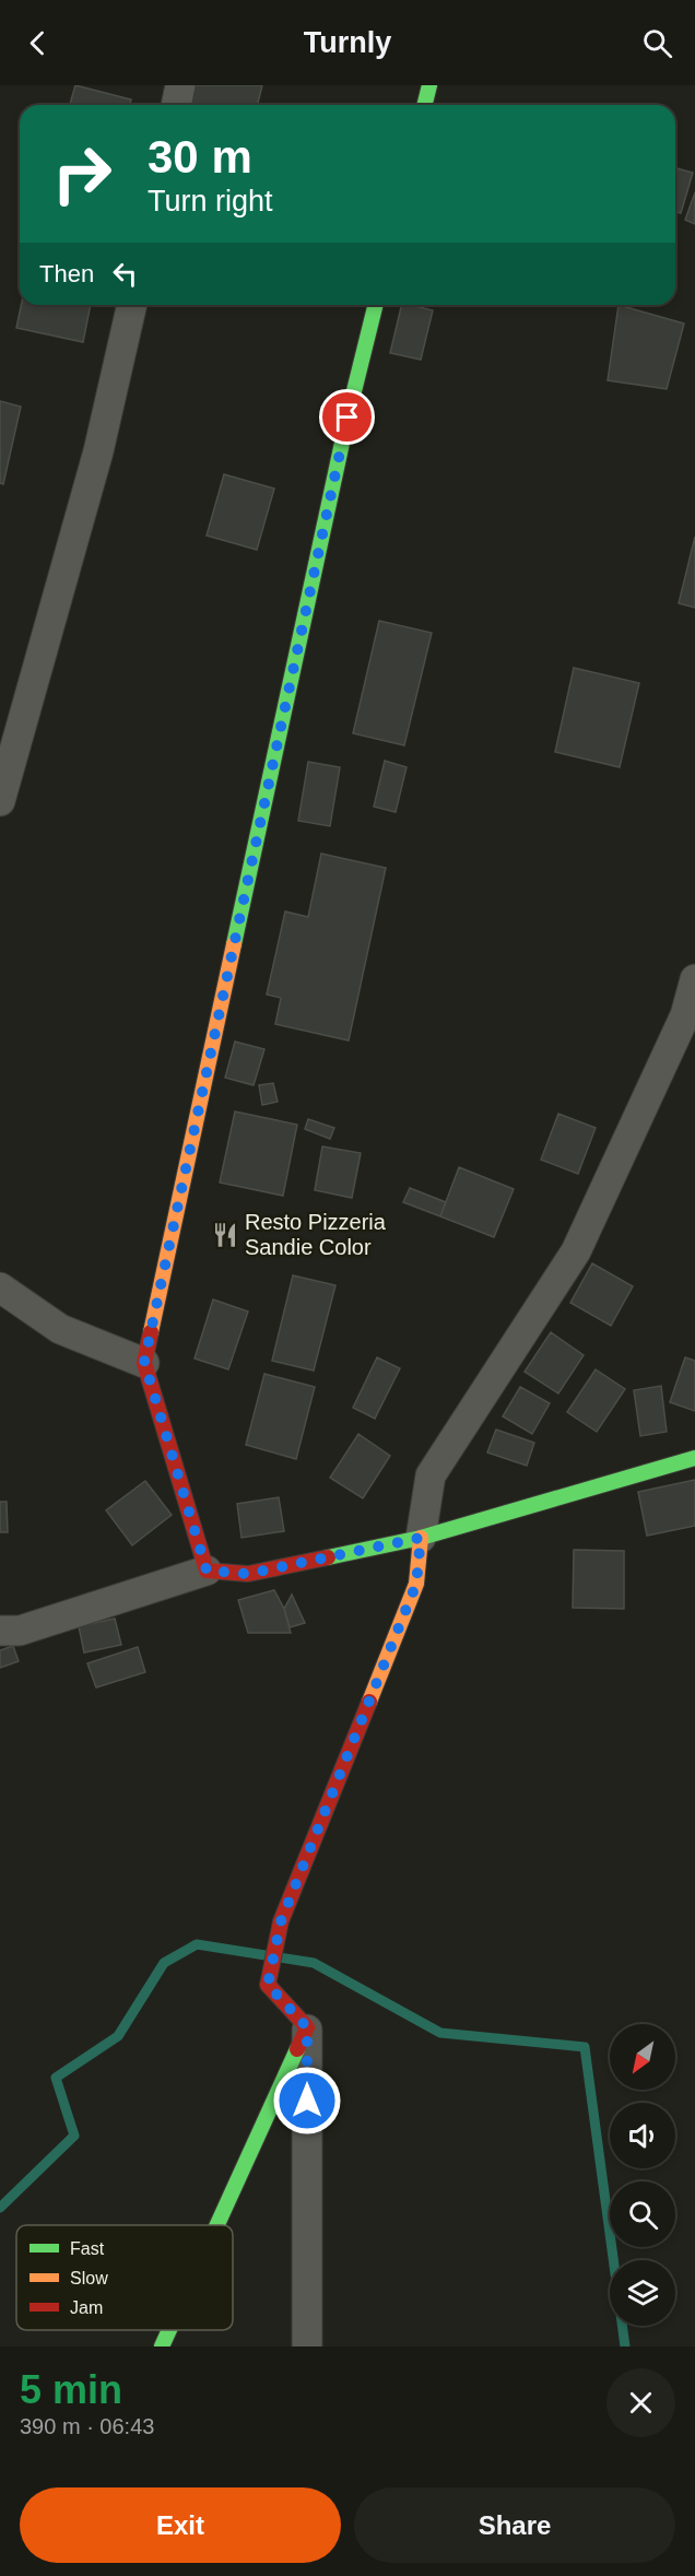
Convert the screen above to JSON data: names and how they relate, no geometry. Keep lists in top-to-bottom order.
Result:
{
  "places": {
    "restaurant": ["Resto Pizzeria Sandie Color"]
  },
  "legend": ["Fast", "Slow", "Jam"],
  "north": "bottom left",
  "page": {
    "header": "Turnly",
    "turn": ["30 m", "Turn right"],
    "then": "Then",
    "heading": ["5 min", "390 m · 06:43"],
    "buttons": ["Exit", "Share"]
  }
}
